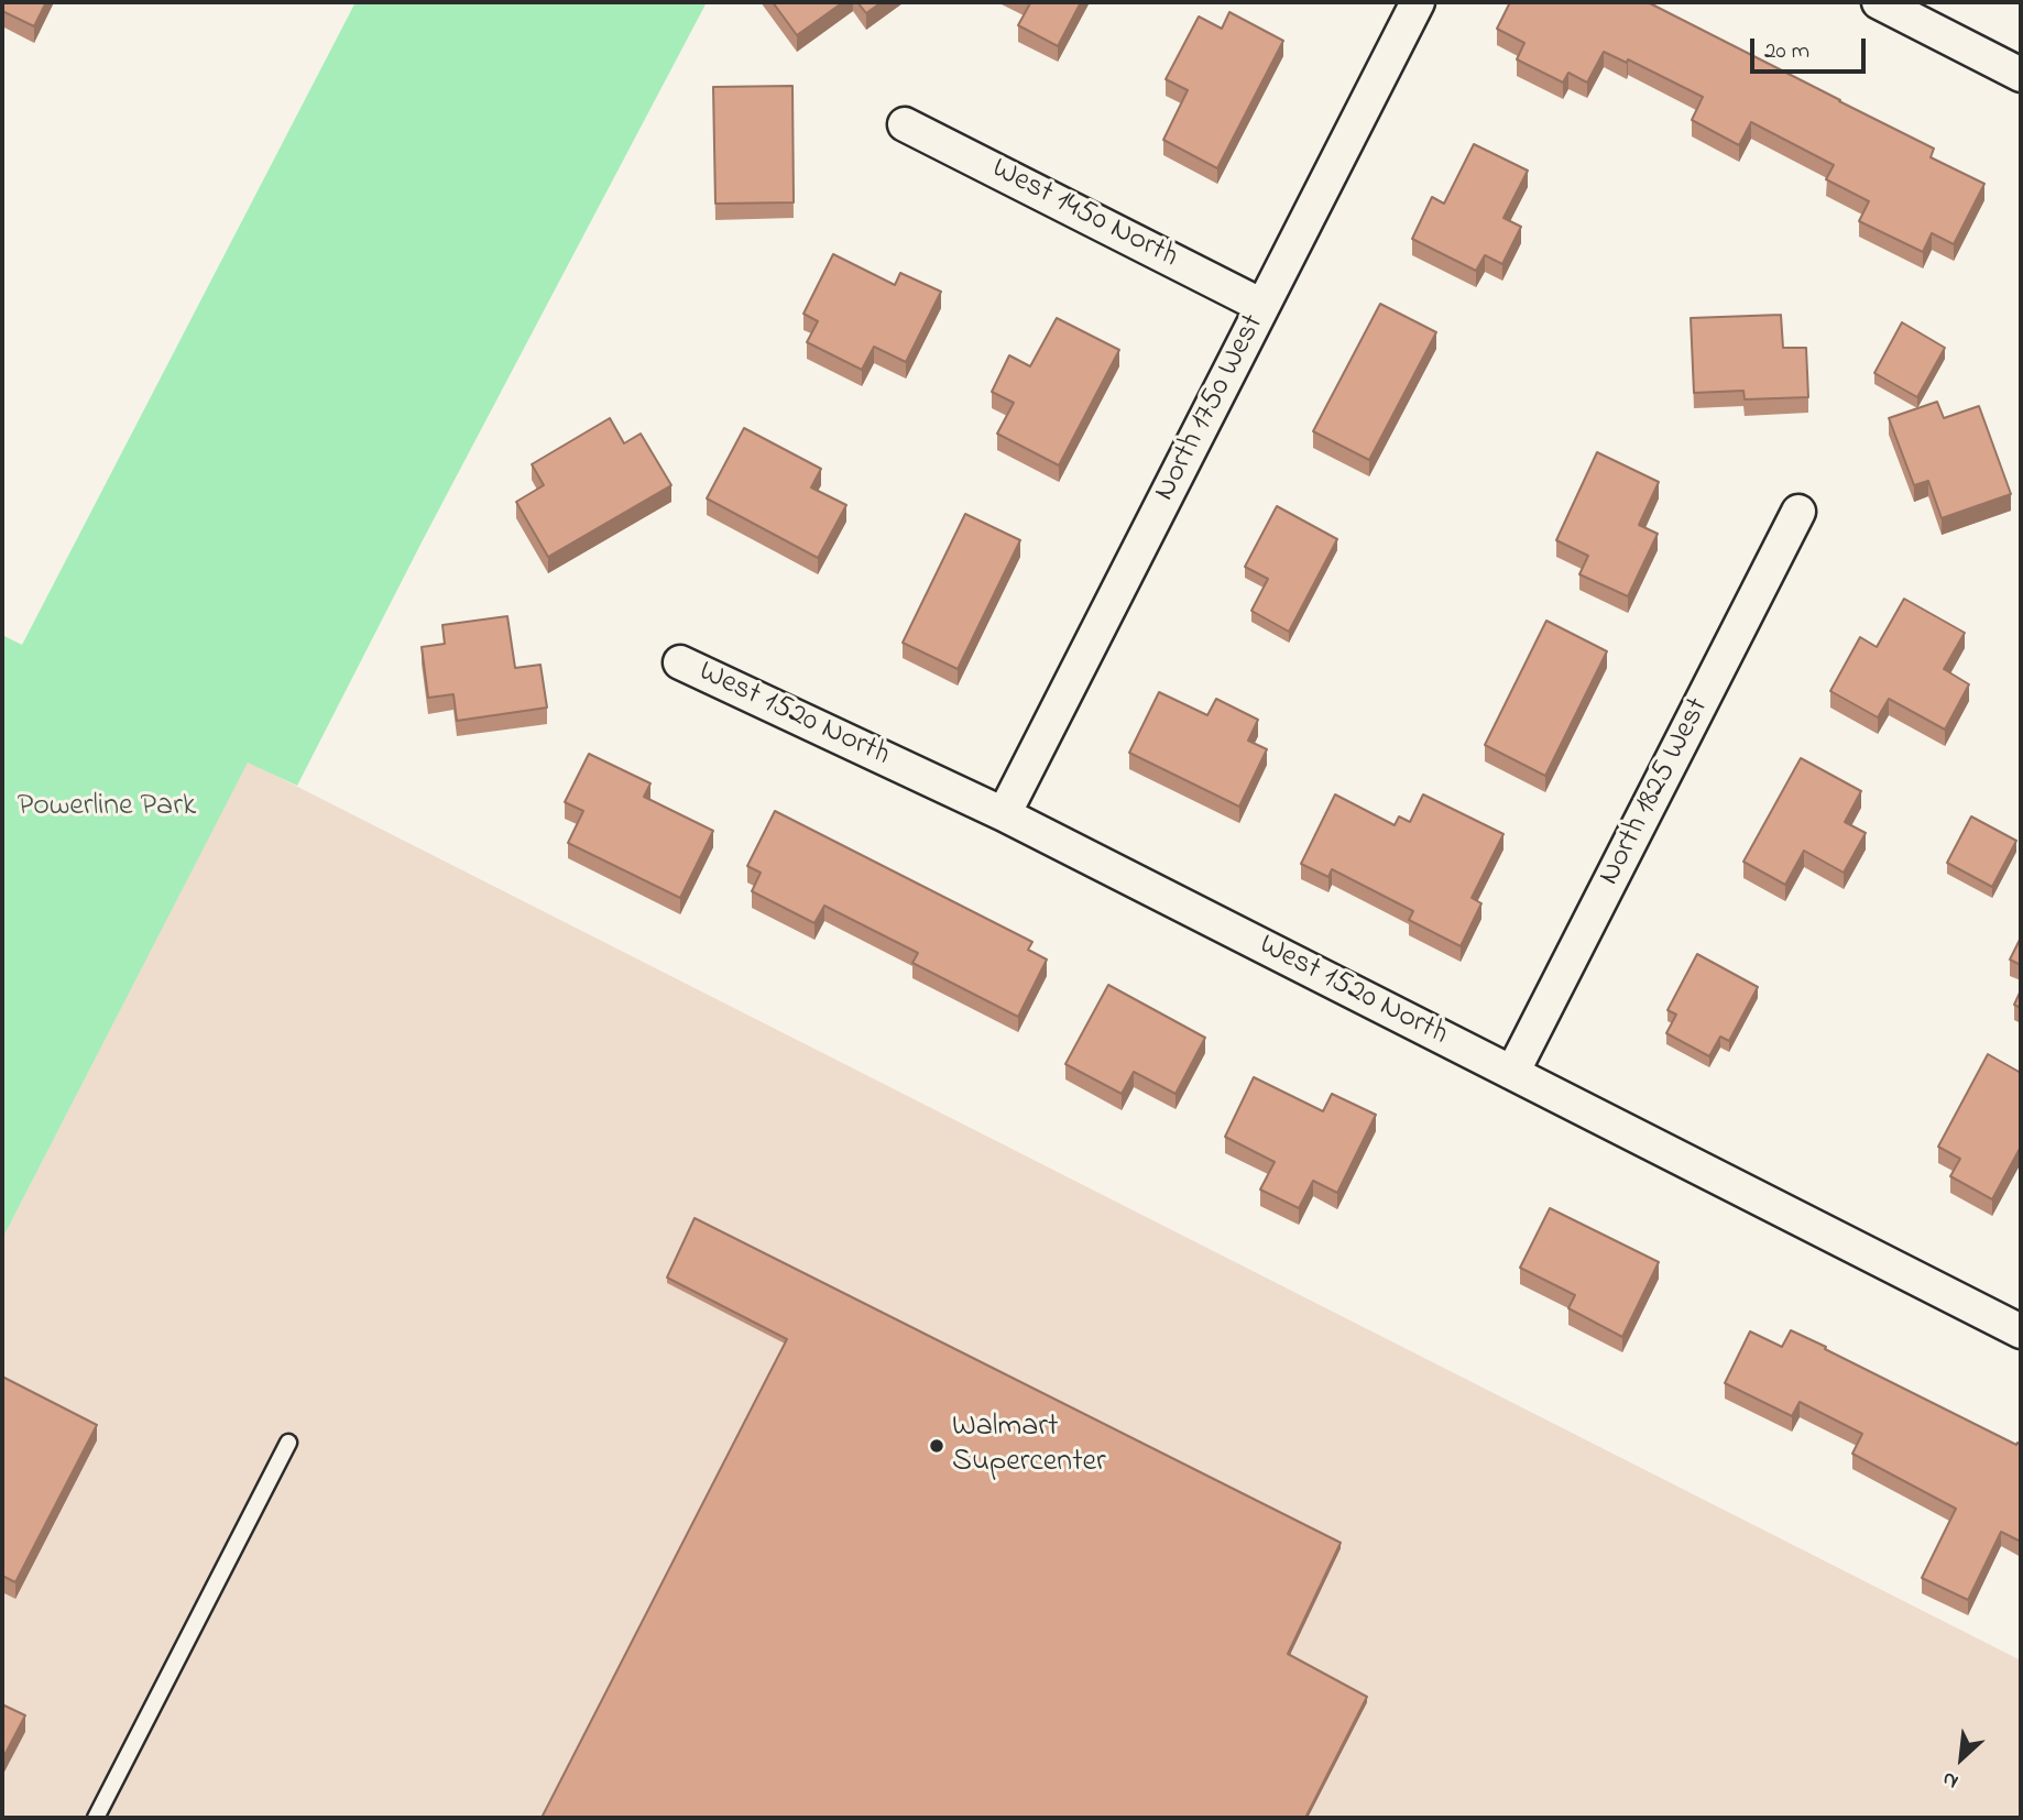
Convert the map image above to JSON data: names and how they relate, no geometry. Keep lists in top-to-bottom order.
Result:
{
  "streets": {
    "street": [
      "West 1450 North",
      "North 1750 West",
      "West 1520 North",
      "North 1825 West"
    ]
  },
  "crossings": [
    ["West 1450 North", "North 1750 West"],
    ["North 1750 West", "West 1520 North"],
    ["West 1520 North", "North 1825 West"]
  ],
  "parks": ["Powerline Park"],
  "places": ["Walmart Supercenter"],
  "scale_bar": "20 m",
  "north": "bottom left"
}
